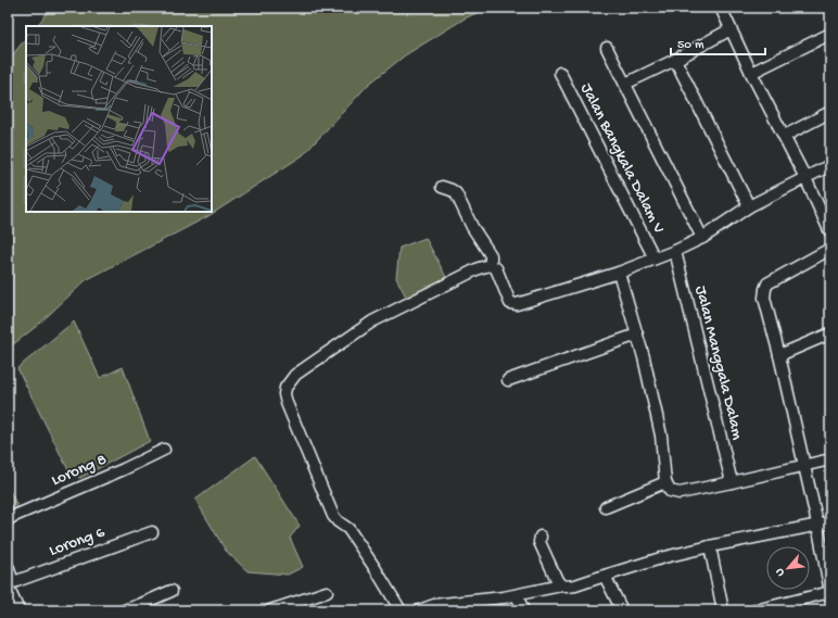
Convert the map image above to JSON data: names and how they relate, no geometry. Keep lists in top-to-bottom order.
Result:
{
  "streets": {
    "street": [
      "Jalan Bangkala Dalam V",
      "Jalan Manggala Dalam",
      "Lorong 8",
      "Lorong 6"
    ]
  },
  "scale_bar": "50 m",
  "north": "bottom left"
}
